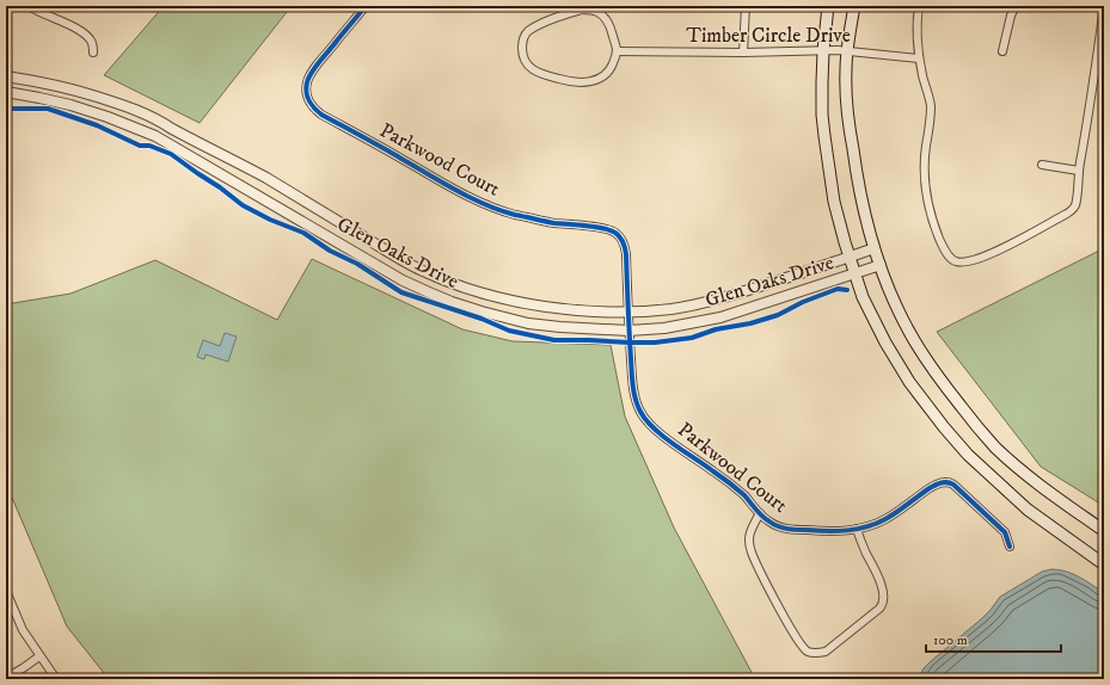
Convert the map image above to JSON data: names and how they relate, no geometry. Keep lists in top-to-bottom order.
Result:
{
  "streets": {
    "street": ["Timber Circle Drive", "Parkwood Court", "Glen Oaks Drive"]
  },
  "crossings": [
    ["Parkwood Court", "Glen Oaks Drive"]
  ],
  "scale_bar": "100 m"
}
